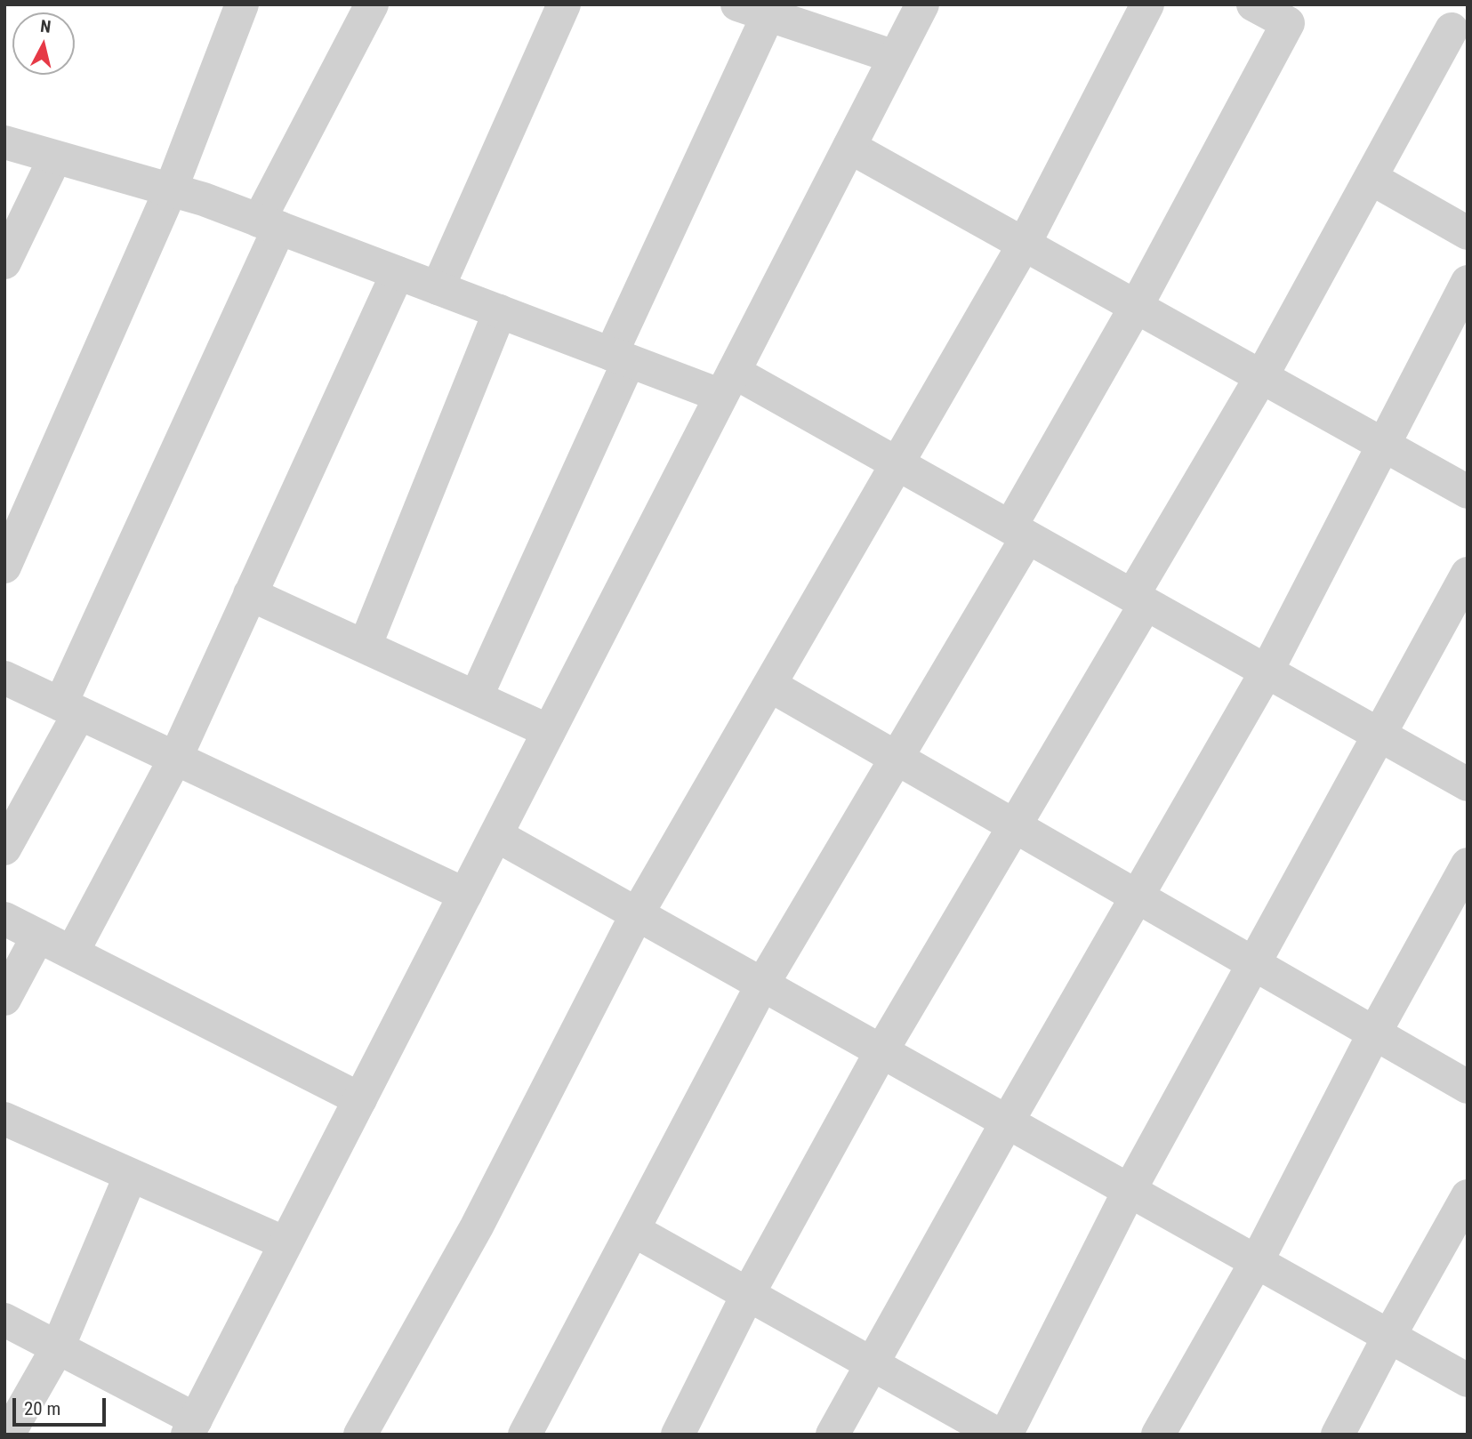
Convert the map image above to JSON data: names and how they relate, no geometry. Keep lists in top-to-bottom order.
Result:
{
  "scale_bar": "20 m",
  "north": "top"
}
